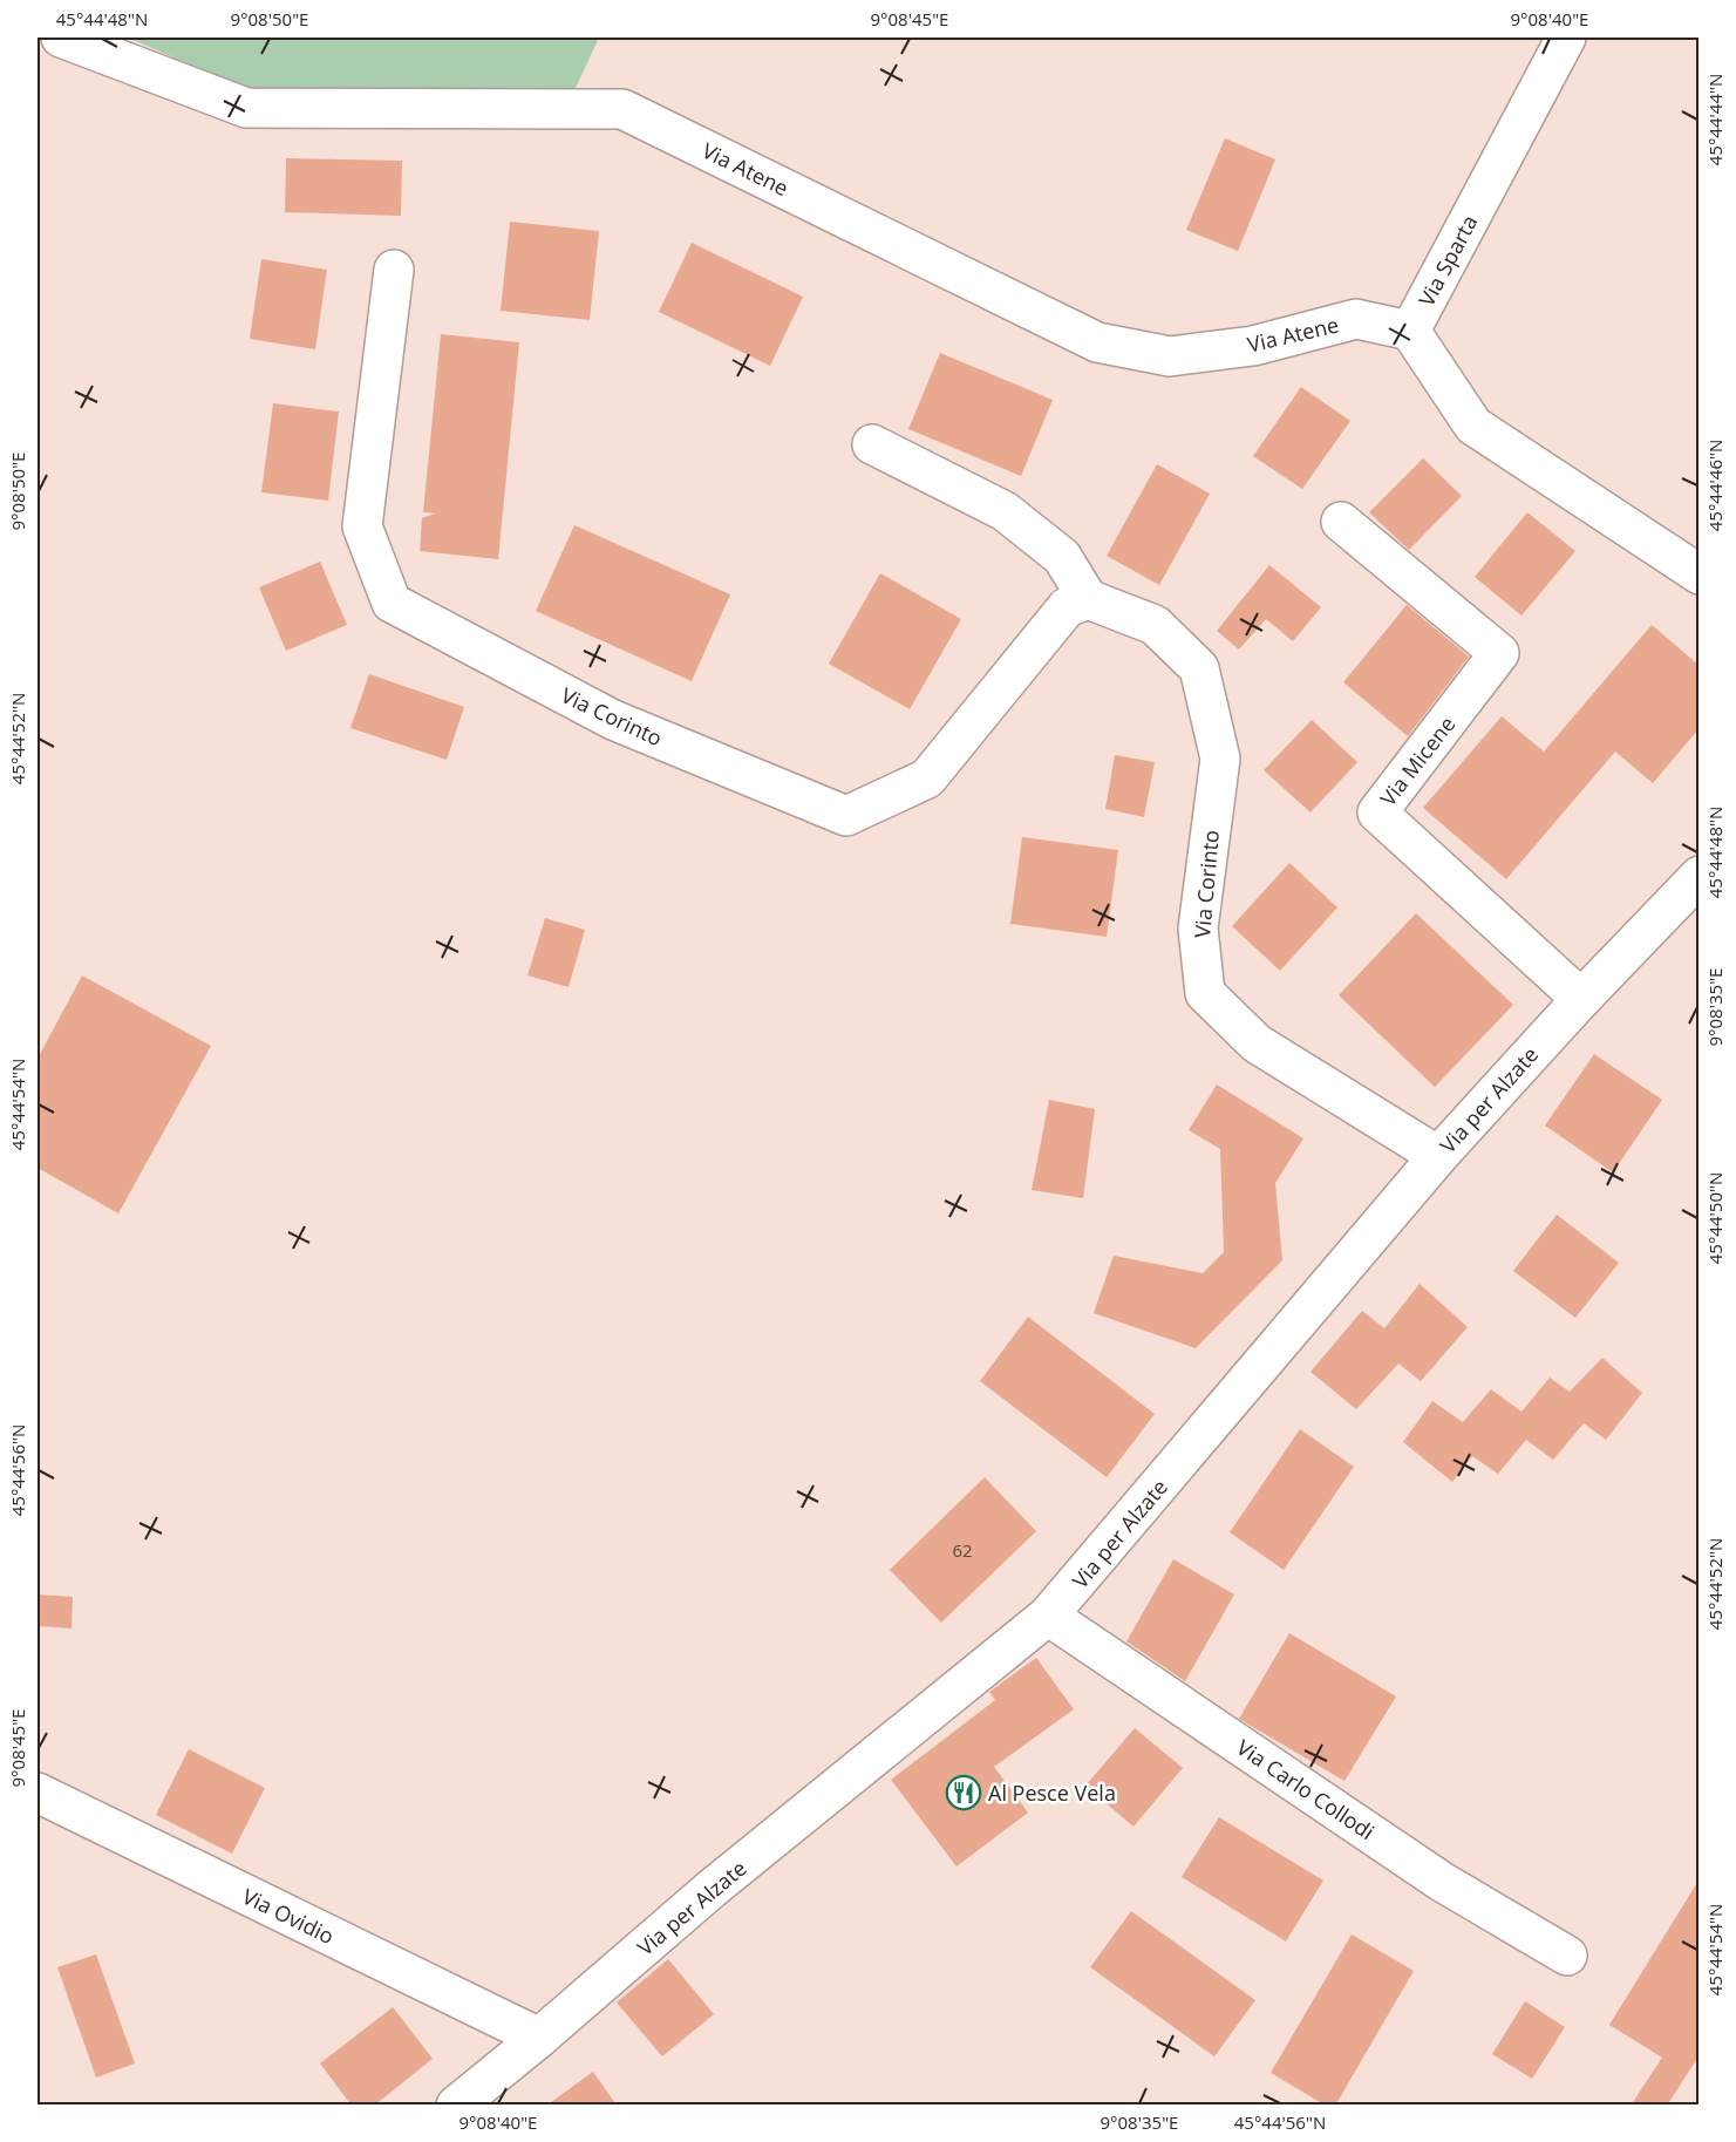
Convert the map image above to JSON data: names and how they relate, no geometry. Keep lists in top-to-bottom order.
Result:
{
  "streets": {
    "street": [
      "Via Atene",
      "Via Sparta",
      "Via Corinto",
      "Via Micene",
      "Via per Alzate",
      "Via Carlo Collodi",
      "Via Ovidio"
    ]
  },
  "crossings": [
    ["Via Atene", "Via Sparta"],
    ["Via Corinto", "Via per Alzate"],
    ["Via Micene", "Via per Alzate"],
    ["Via per Alzate", "Via Carlo Collodi"],
    ["Via per Alzate", "Via Ovidio"]
  ],
  "places": {
    "restaurant": ["Al Pesce Vela"]
  },
  "house_numbers": ["62"],
  "coordinates": [
    "45°44'48\"N",
    "9°08'50\"E",
    "9°08'45\"E",
    "9°08'40\"E",
    "45°44'44\"N",
    "45°44'46\"N",
    "45°44'52\"N",
    "9°08'35\"E",
    "45°44'54\"N",
    "45°44'50\"N",
    "45°44'56\"N"
  ]
}
